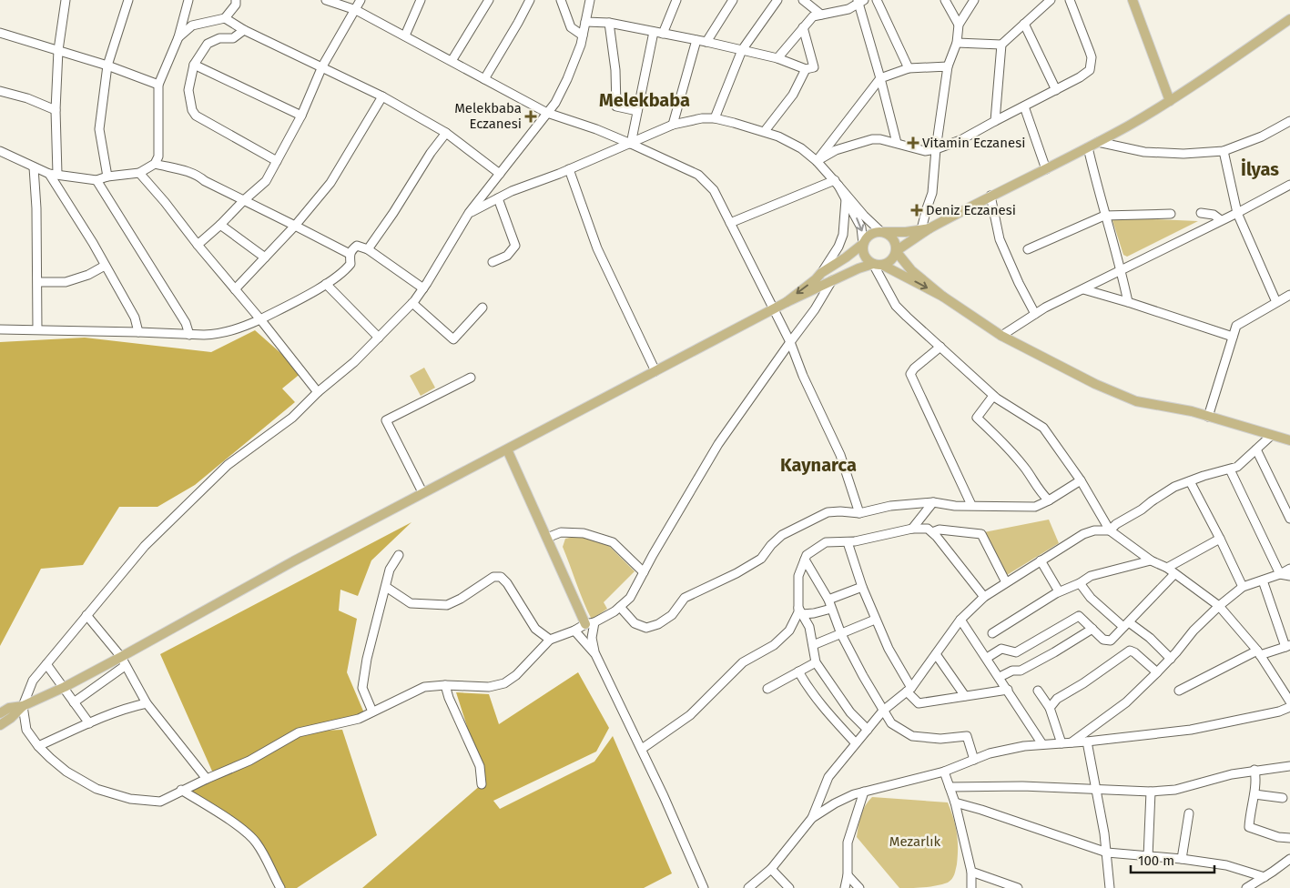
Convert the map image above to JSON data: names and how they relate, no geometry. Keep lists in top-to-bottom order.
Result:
{
  "districts": ["Melekbaba", "İlyas", "Kaynarca"],
  "parks": ["Mezarlık"],
  "places": {
    "health": ["Melekbaba Eczanesi", "Vitamin Eczanesi", "Deniz Eczanesi"]
  },
  "scale_bar": "100 m"
}
